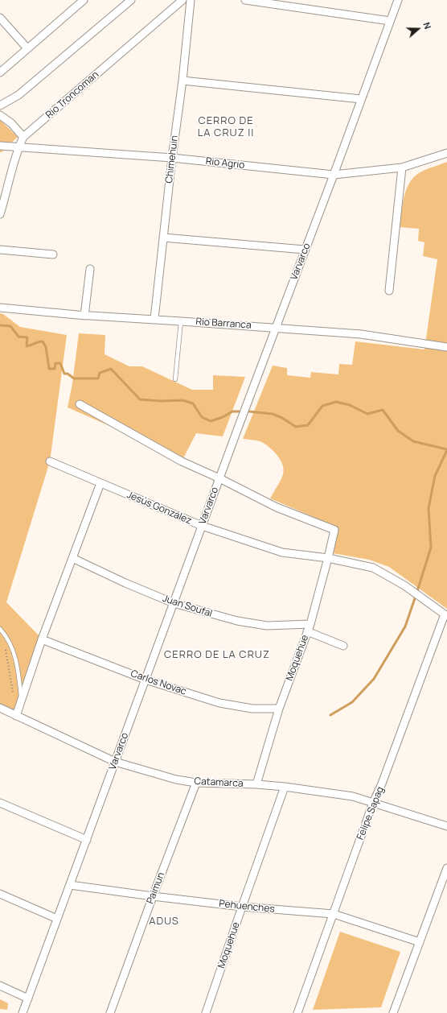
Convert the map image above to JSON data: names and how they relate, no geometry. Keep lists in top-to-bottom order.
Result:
{
  "streets": {
    "street": [
      "Rio Troncoman",
      "Chimehuin",
      "Rio Agrio",
      "Varvarco",
      "Rio Barranca",
      "Jesús González",
      "Juan Soufal",
      "Moquehue",
      "Carlos Novac",
      "Catamarca",
      "Felipe Sapag",
      "Paimun",
      "Pehuenches"
    ]
  },
  "crossings": [
    ["Rio Troncoman", "Rio Agrio"],
    ["Chimehuin", "Rio Agrio"],
    ["Chimehuin", "Rio Barranca"],
    ["Rio Agrio", "Varvarco"],
    ["Varvarco", "Rio Barranca"],
    ["Varvarco", "Jesús González"],
    ["Varvarco", "Juan Soufal"],
    ["Varvarco", "Moquehue"],
    ["Varvarco", "Carlos Novac"],
    ["Varvarco", "Catamarca"],
    ["Varvarco", "Pehuenches"],
    ["Jesús González", "Moquehue"],
    ["Jesús González", "Felipe Sapag"],
    ["Juan Soufal", "Moquehue"],
    ["Moquehue", "Carlos Novac"],
    ["Moquehue", "Catamarca"],
    ["Moquehue", "Pehuenches"],
    ["Catamarca", "Felipe Sapag"],
    ["Catamarca", "Paimun"],
    ["Felipe Sapag", "Pehuenches"],
    ["Paimun", "Pehuenches"]
  ],
  "districts": ["CERRO DE LA CRUZ II", "CERRO DE LA CRUZ", "ADUS"],
  "north": "right"
}
